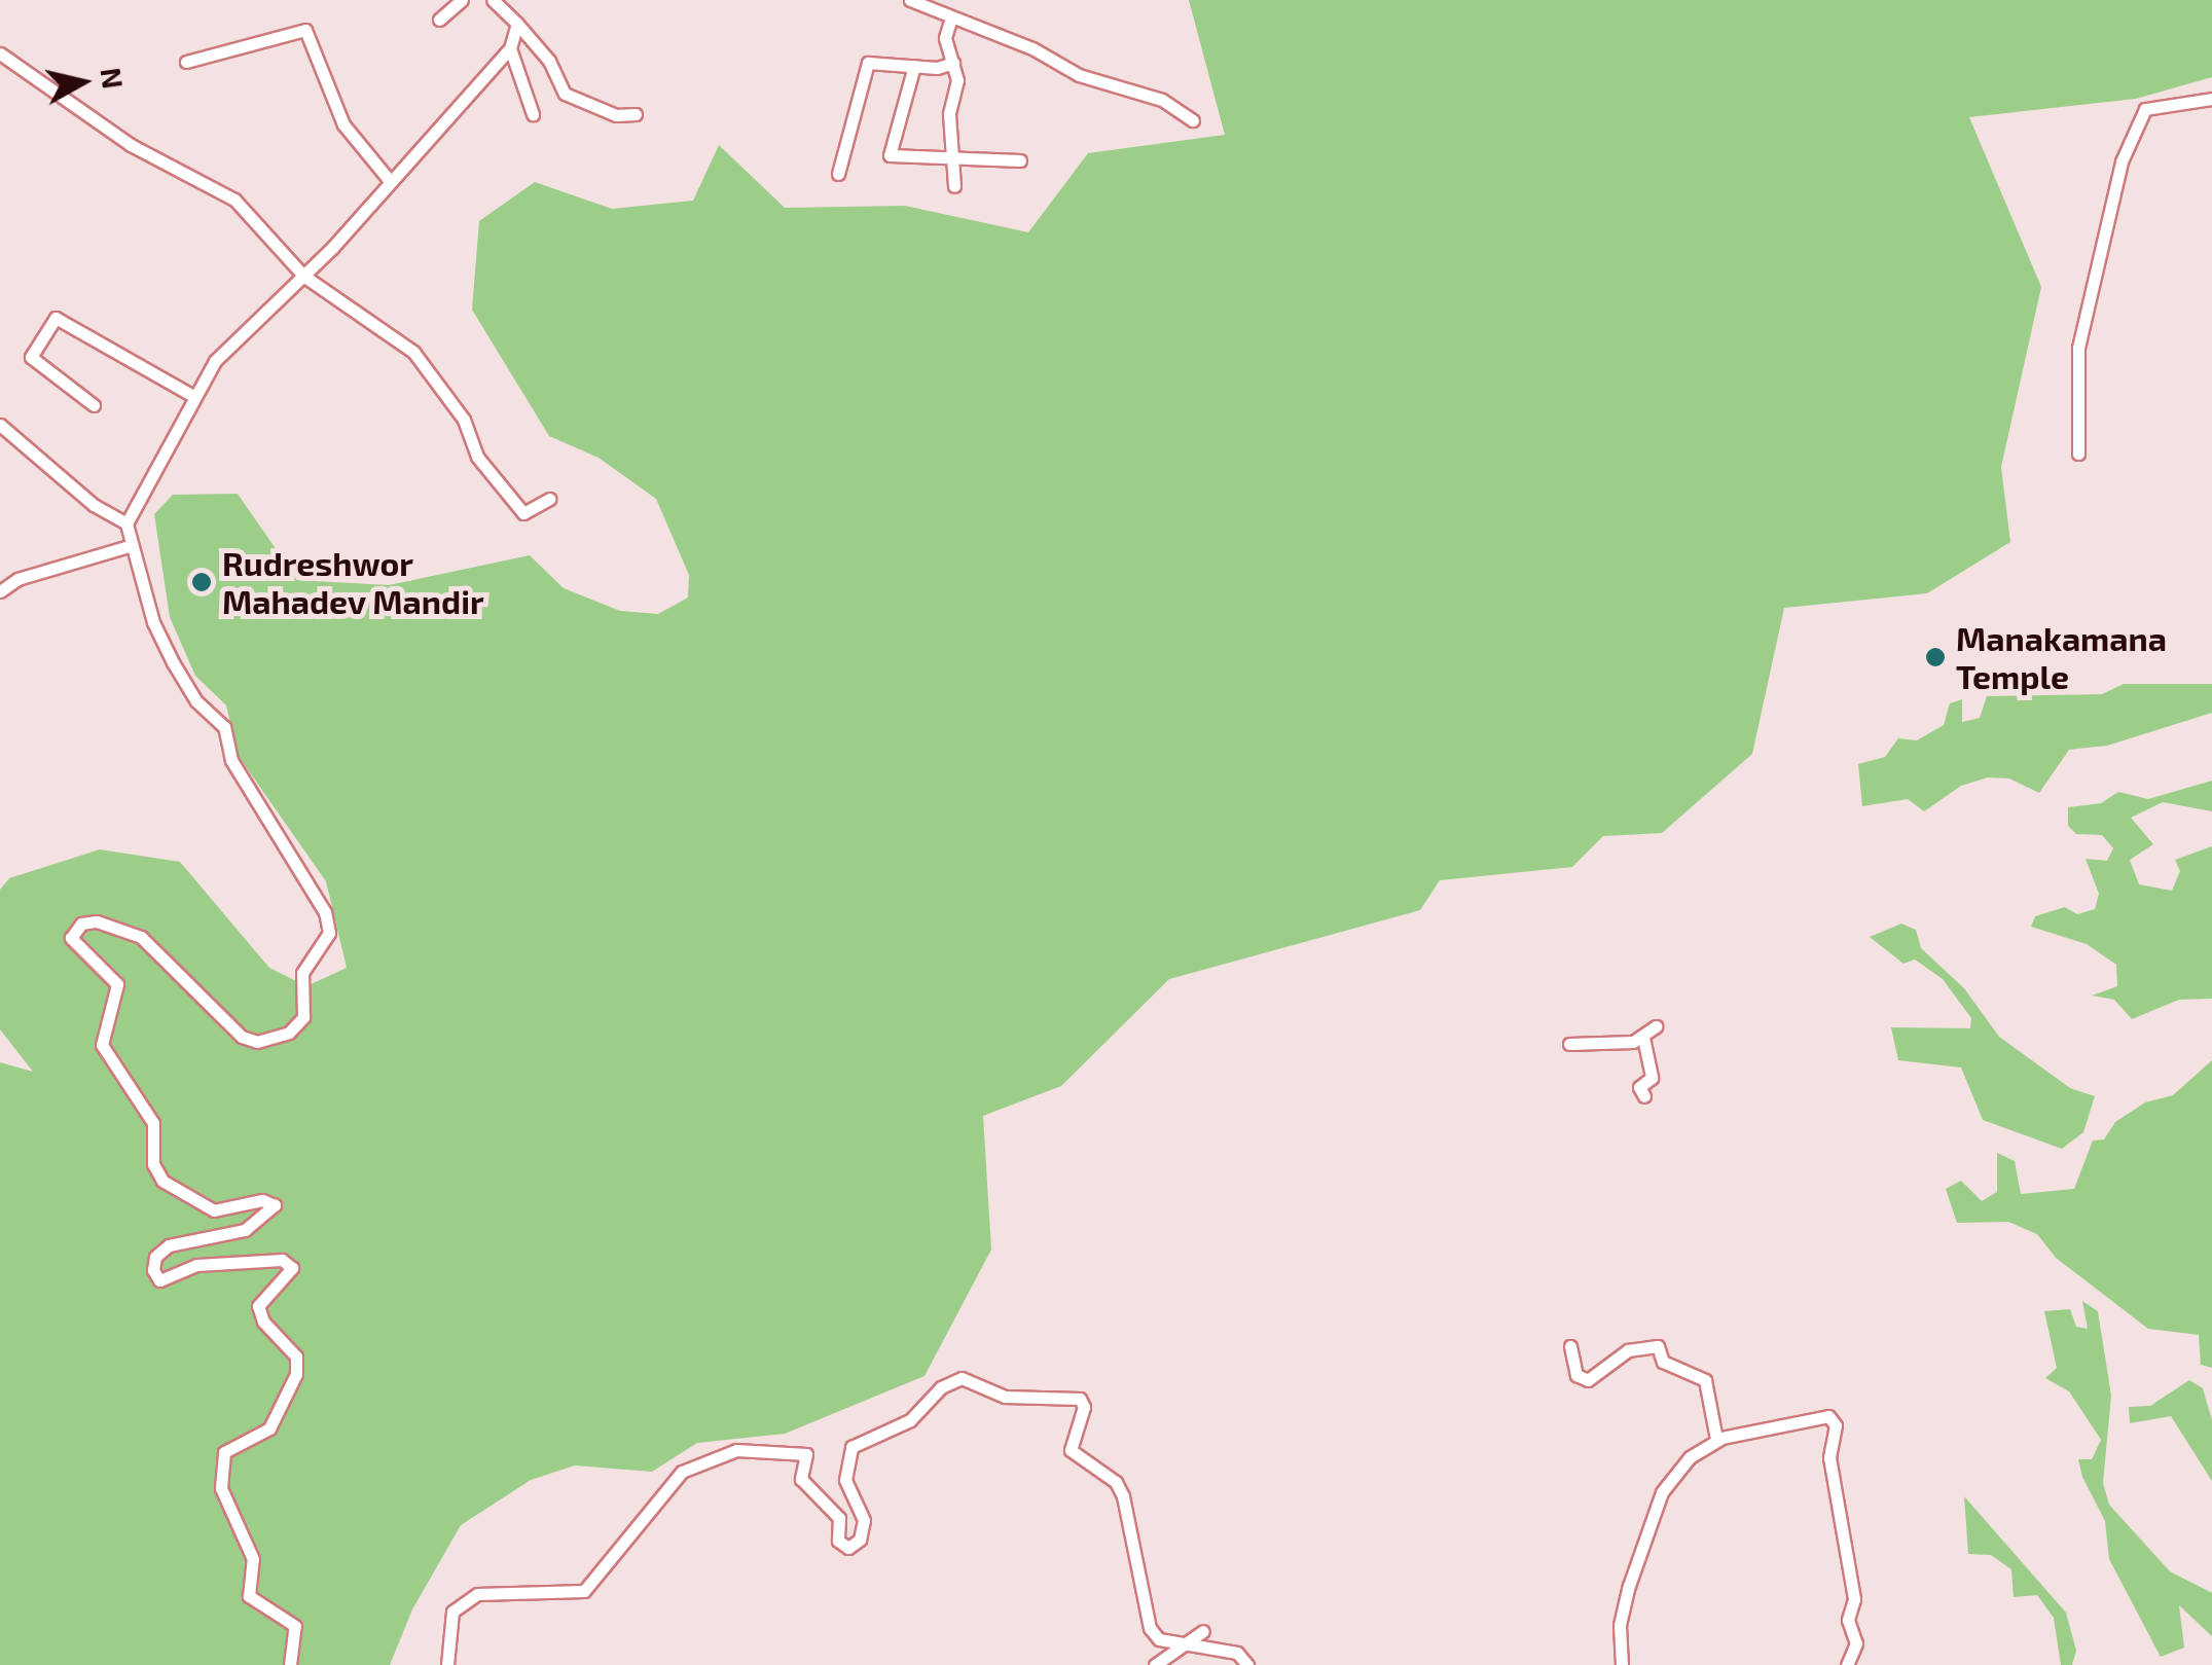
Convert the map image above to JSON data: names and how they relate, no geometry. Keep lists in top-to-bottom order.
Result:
{
  "places": ["Rudreshwor Mahadev Mandir", "Manakamana Temple"],
  "north": "right"
}
